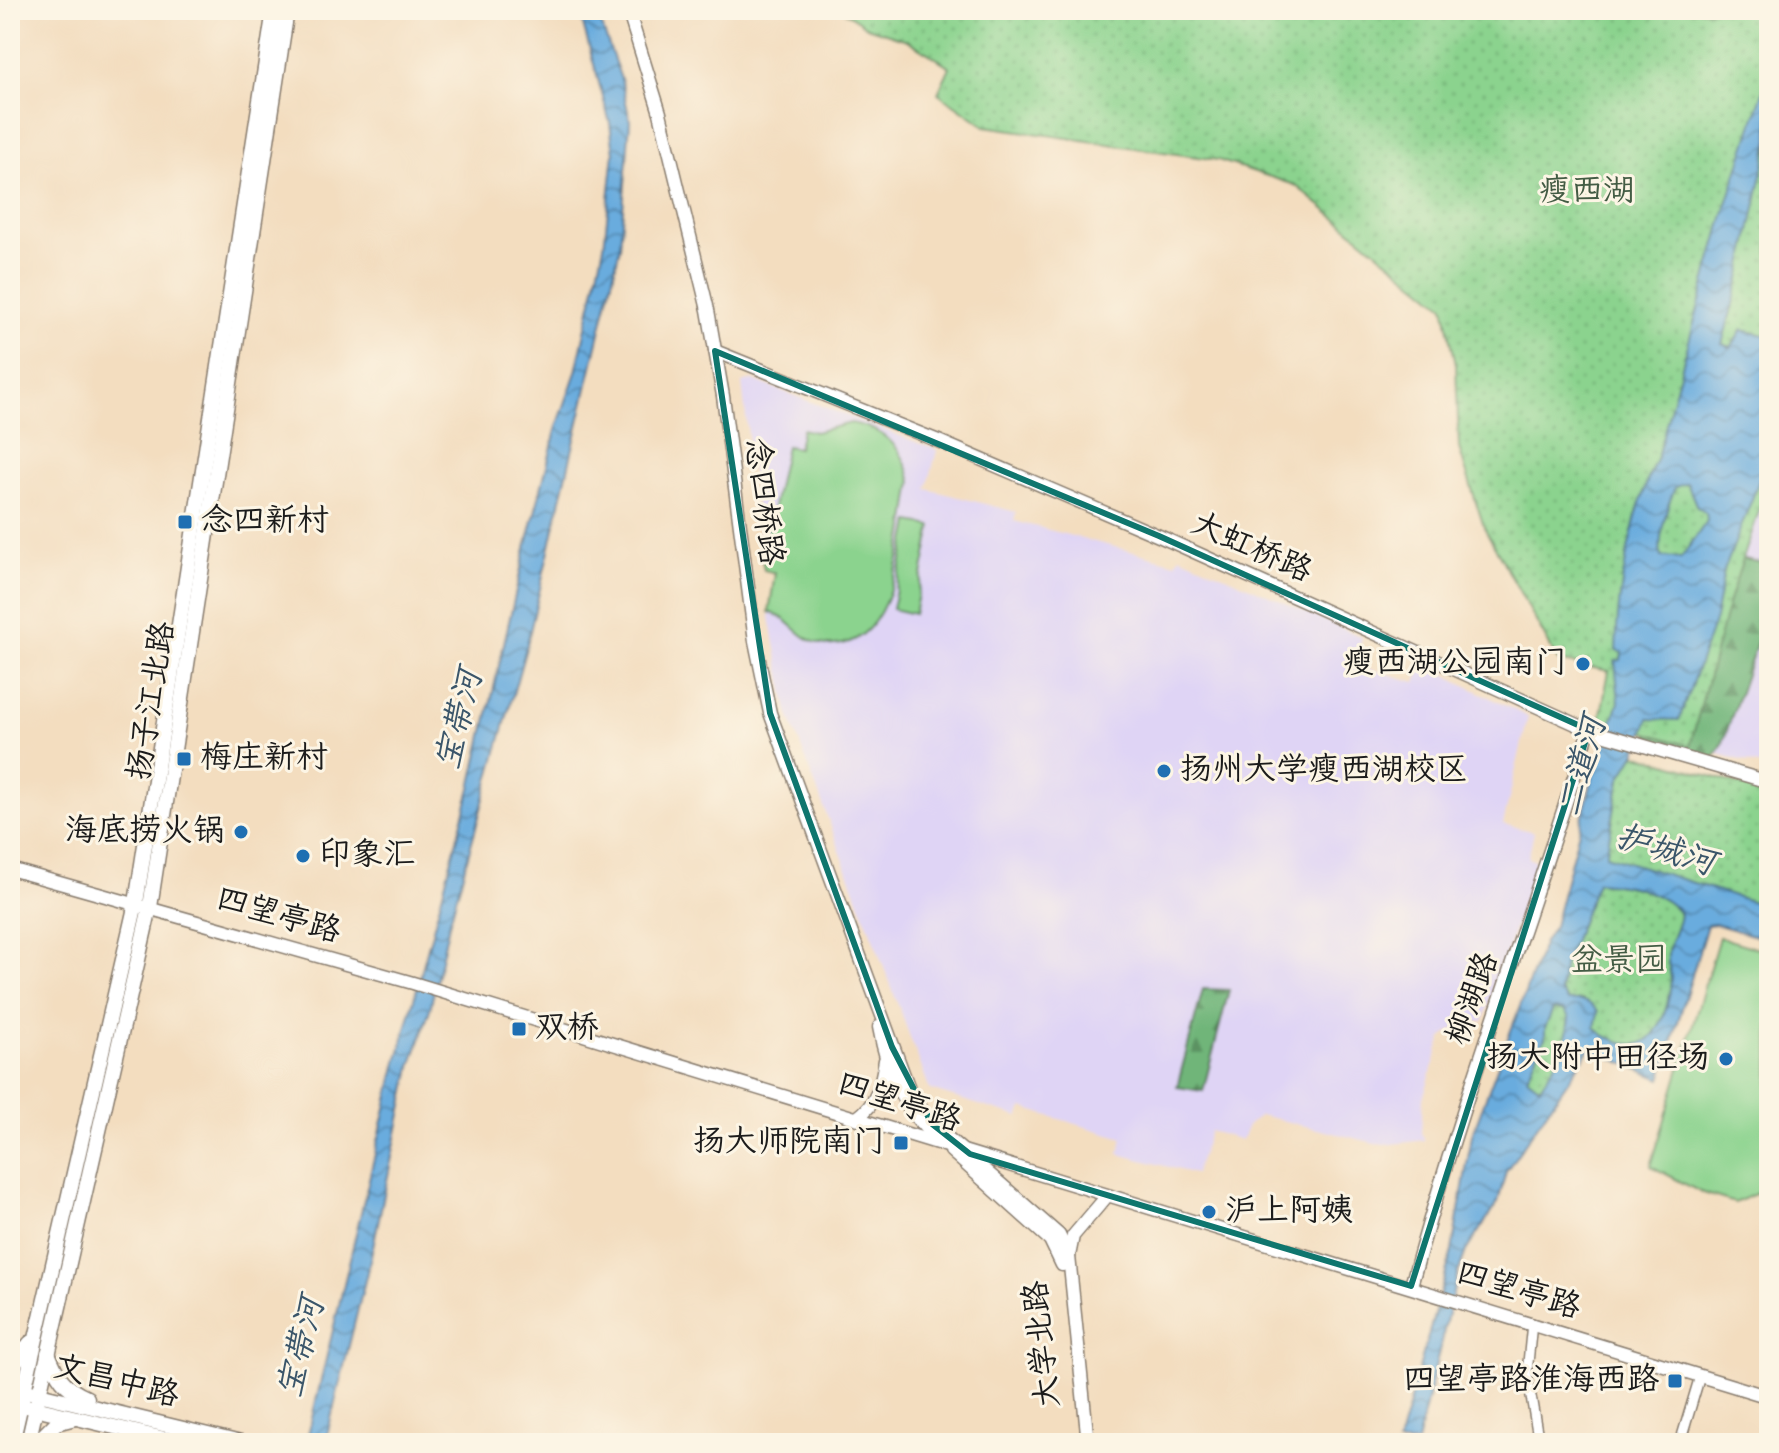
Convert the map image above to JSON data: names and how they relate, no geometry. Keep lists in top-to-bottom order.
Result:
{
  "streets": {
    "main road": ["扬子江北路", "文昌中路"],
    "street": [
      "念四桥路",
      "大虹桥路",
      "四望亭路",
      "柳湖路",
      "大学北路"
    ]
  },
  "crossings": [
    ["念四桥路", "大虹桥路"],
    ["念四桥路", "四望亭路"],
    ["念四桥路", "大学北路"],
    ["大虹桥路", "柳湖路"],
    ["扬子江北路", "四望亭路"],
    ["扬子江北路", "文昌中路"],
    ["四望亭路", "柳湖路"],
    ["四望亭路", "大学北路"]
  ],
  "water": ["宝带河", "二道河", "护城河"],
  "parks": ["瘦西湖", "盆景园"],
  "places": {
    "transit": [
      "念四新村",
      "梅庄新村",
      "双桥",
      "扬大师院南门",
      "四望亭路淮海西路"
    ],
    "other": [
      "瘦西湖公园南门",
      "扬州大学瘦西湖校区",
      "海底捞火锅",
      "印象汇",
      "扬大附中田径场",
      "沪上阿姨"
    ]
  }
}
